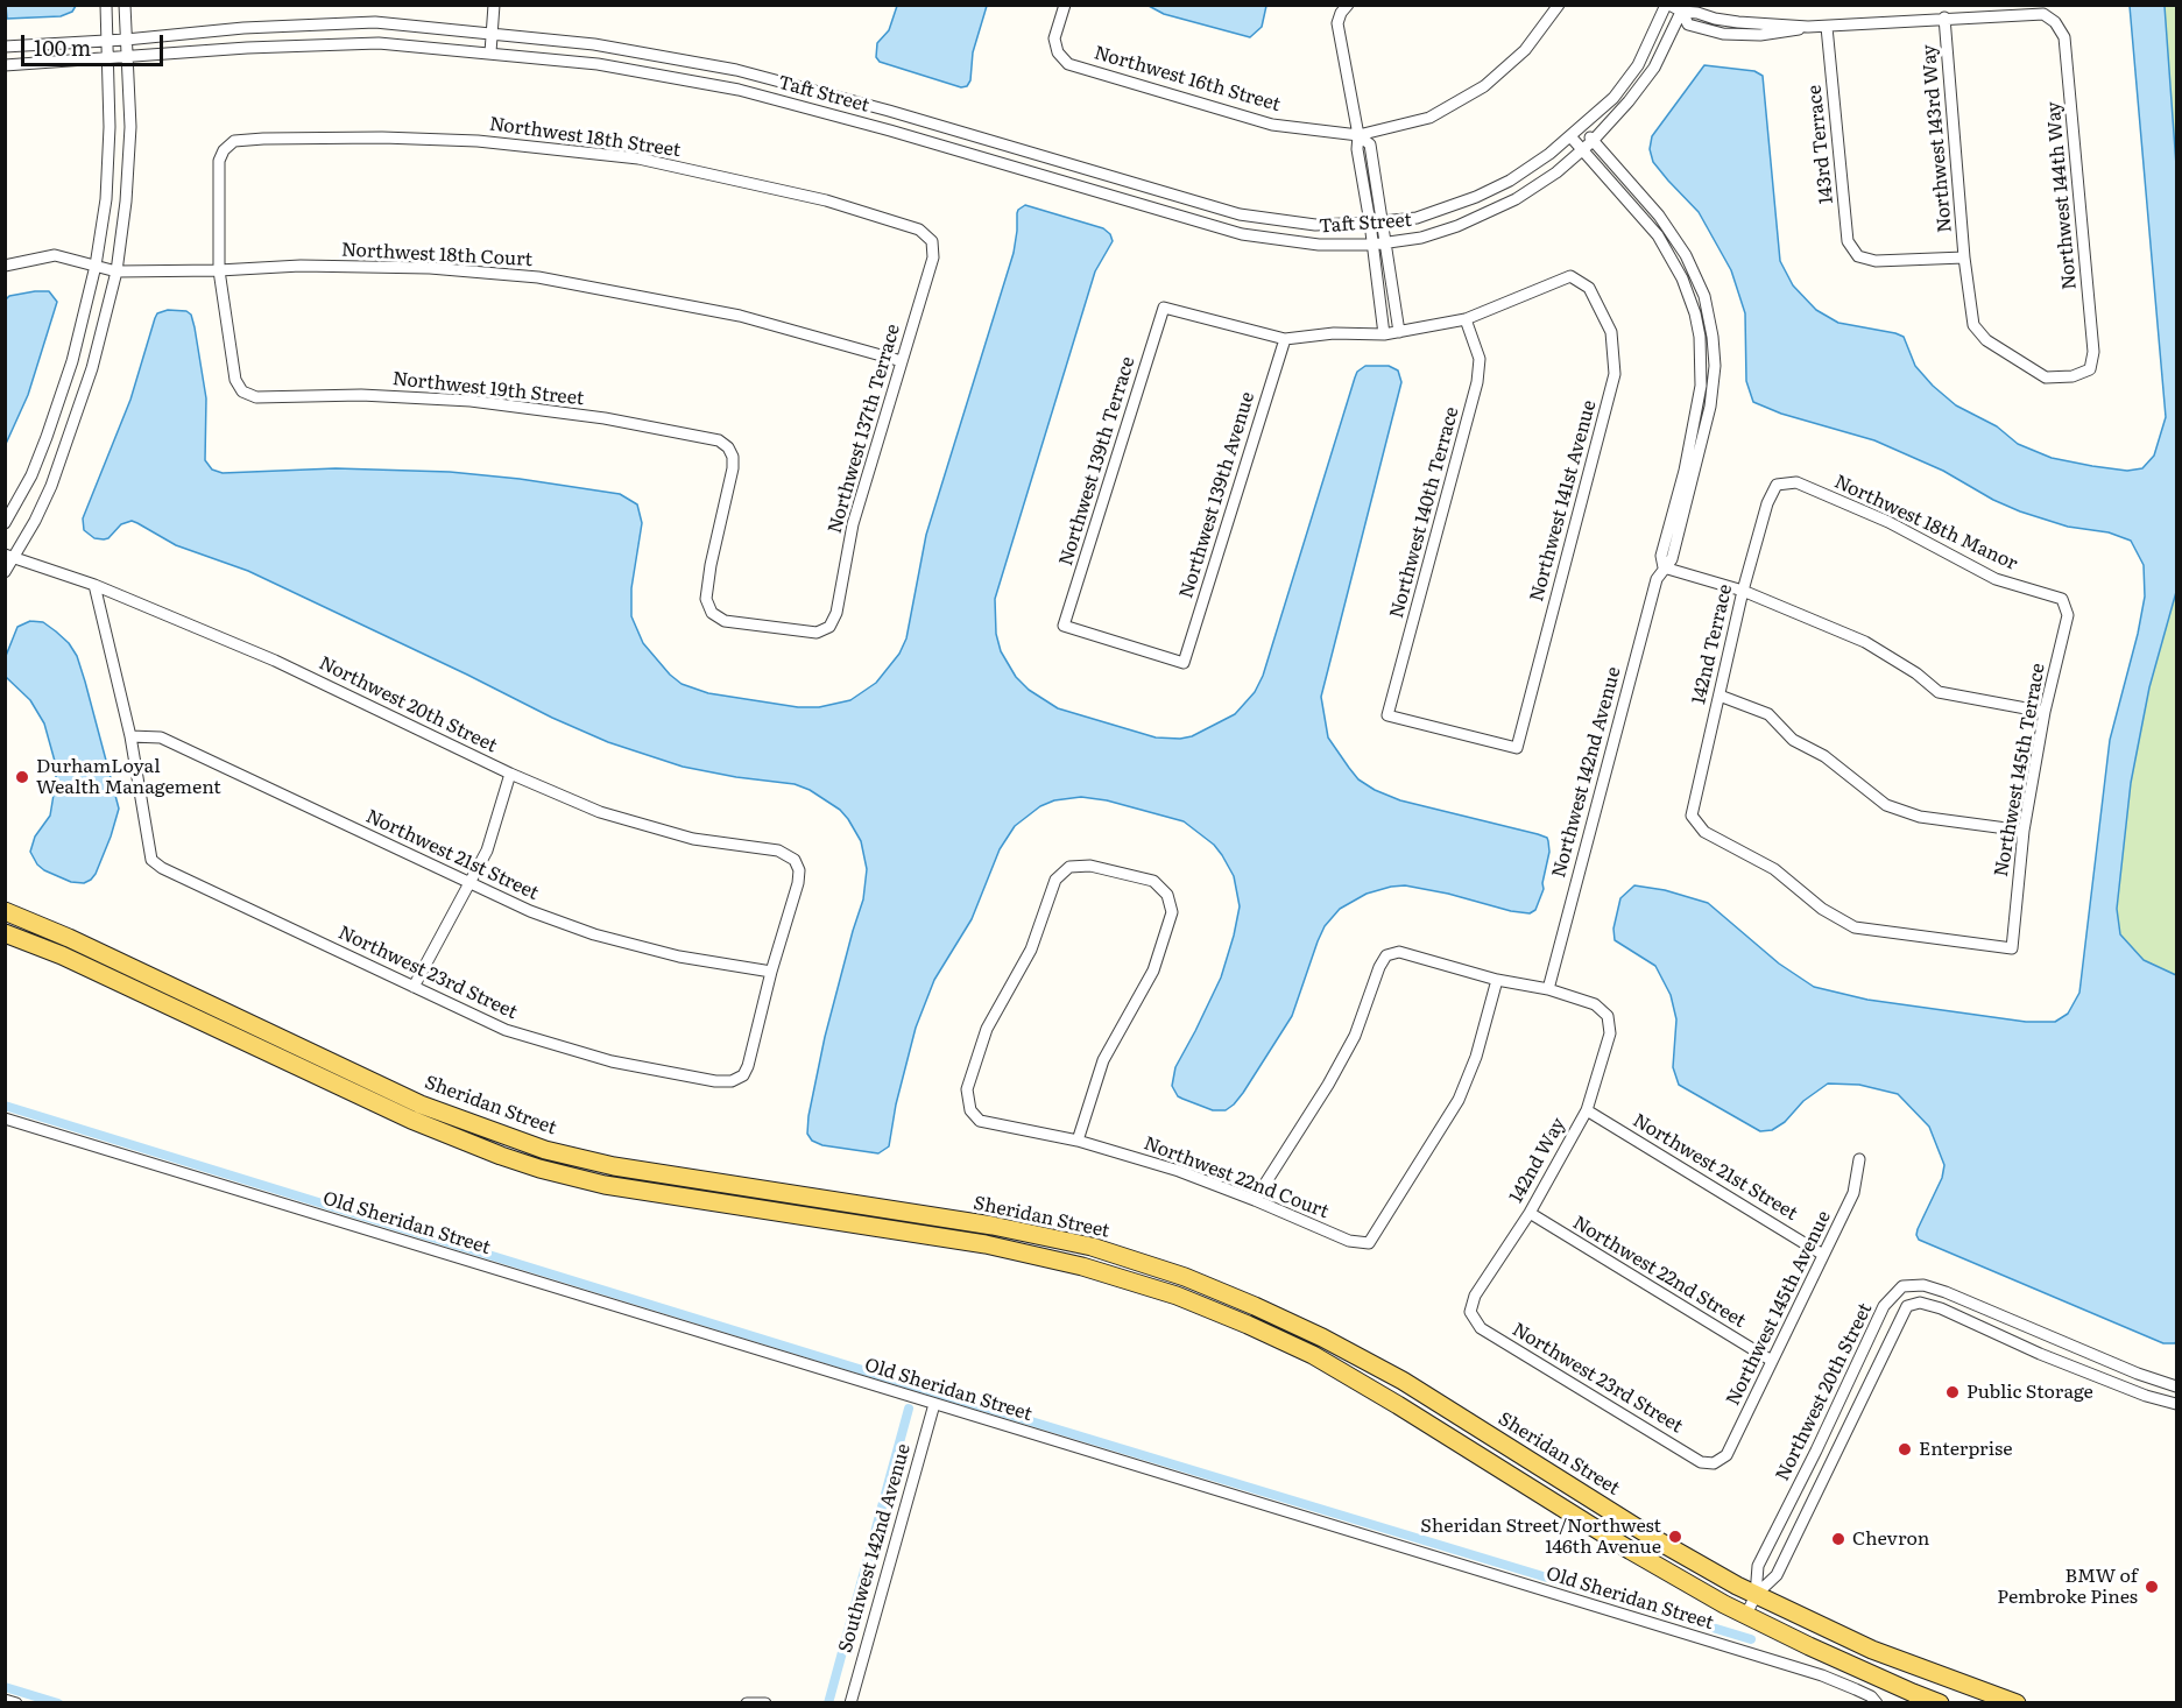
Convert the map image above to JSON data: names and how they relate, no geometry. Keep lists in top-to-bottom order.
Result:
{
  "streets": {
    "main road": ["Sheridan Street"],
    "street": [
      "Northwest 16th Street",
      "Taft Street",
      "Northwest 18th Street",
      "Northwest 143rd Way",
      "143rd Terrace",
      "Northwest 144th Way",
      "Northwest 18th Court",
      "Northwest 19th Street",
      "Northwest 137th Terrace",
      "Northwest 139th Terrace",
      "Northwest 139th Avenue",
      "Northwest 141st Avenue",
      "Northwest 140th Terrace",
      "Northwest 18th Manor",
      "142nd Terrace",
      "Northwest 20th Street",
      "Northwest 145th Terrace",
      "Northwest 142nd Avenue",
      "Northwest 21st Street",
      "Northwest 23rd Street",
      "142nd Way",
      "Northwest 22nd Court",
      "Old Sheridan Street",
      "Northwest 22nd Street",
      "Northwest 145th Avenue",
      "Southwest 142nd Avenue"
    ]
  },
  "crossings": [
    ["Taft Street", "Northwest 142nd Avenue"],
    ["Northwest 18th Street", "Northwest 18th Court"],
    ["Northwest 18th Street", "Northwest 19th Street"],
    ["Northwest 18th Street", "Northwest 137th Terrace"],
    ["Northwest 143rd Way", "143rd Terrace"],
    ["Northwest 143rd Way", "Northwest 144th Way"],
    ["Northwest 18th Court", "Northwest 19th Street"],
    ["Northwest 18th Court", "Northwest 137th Terrace"],
    ["Northwest 19th Street", "Northwest 137th Terrace"],
    ["Northwest 139th Terrace", "Northwest 139th Avenue"],
    ["Northwest 141st Avenue", "Northwest 140th Terrace"],
    ["Northwest 18th Manor", "142nd Terrace"],
    ["Northwest 18th Manor", "Northwest 145th Terrace"],
    ["142nd Terrace", "Northwest 145th Terrace"],
    ["Northwest 20th Street", "Northwest 21st Street"],
    ["Northwest 20th Street", "Northwest 23rd Street"],
    ["Northwest 20th Street", "Sheridan Street"],
    ["Northwest 142nd Avenue", "142nd Way"],
    ["Northwest 21st Street", "Northwest 23rd Street"],
    ["Northwest 21st Street", "142nd Way"],
    ["Northwest 21st Street", "Northwest 145th Avenue"],
    ["Northwest 23rd Street", "142nd Way"],
    ["Northwest 23rd Street", "Northwest 145th Avenue"],
    ["142nd Way", "Northwest 22nd Street"],
    ["Old Sheridan Street", "Southwest 142nd Avenue"],
    ["Northwest 22nd Street", "Northwest 145th Avenue"]
  ],
  "places": [
    "DurhamLoyal Wealth Management",
    "Public Storage",
    "Enterprise",
    "Sheridan Street/Northwest 146th Avenue",
    "Chevron",
    "BMW of Pembroke Pines"
  ],
  "scale_bar": "100 m"
}
